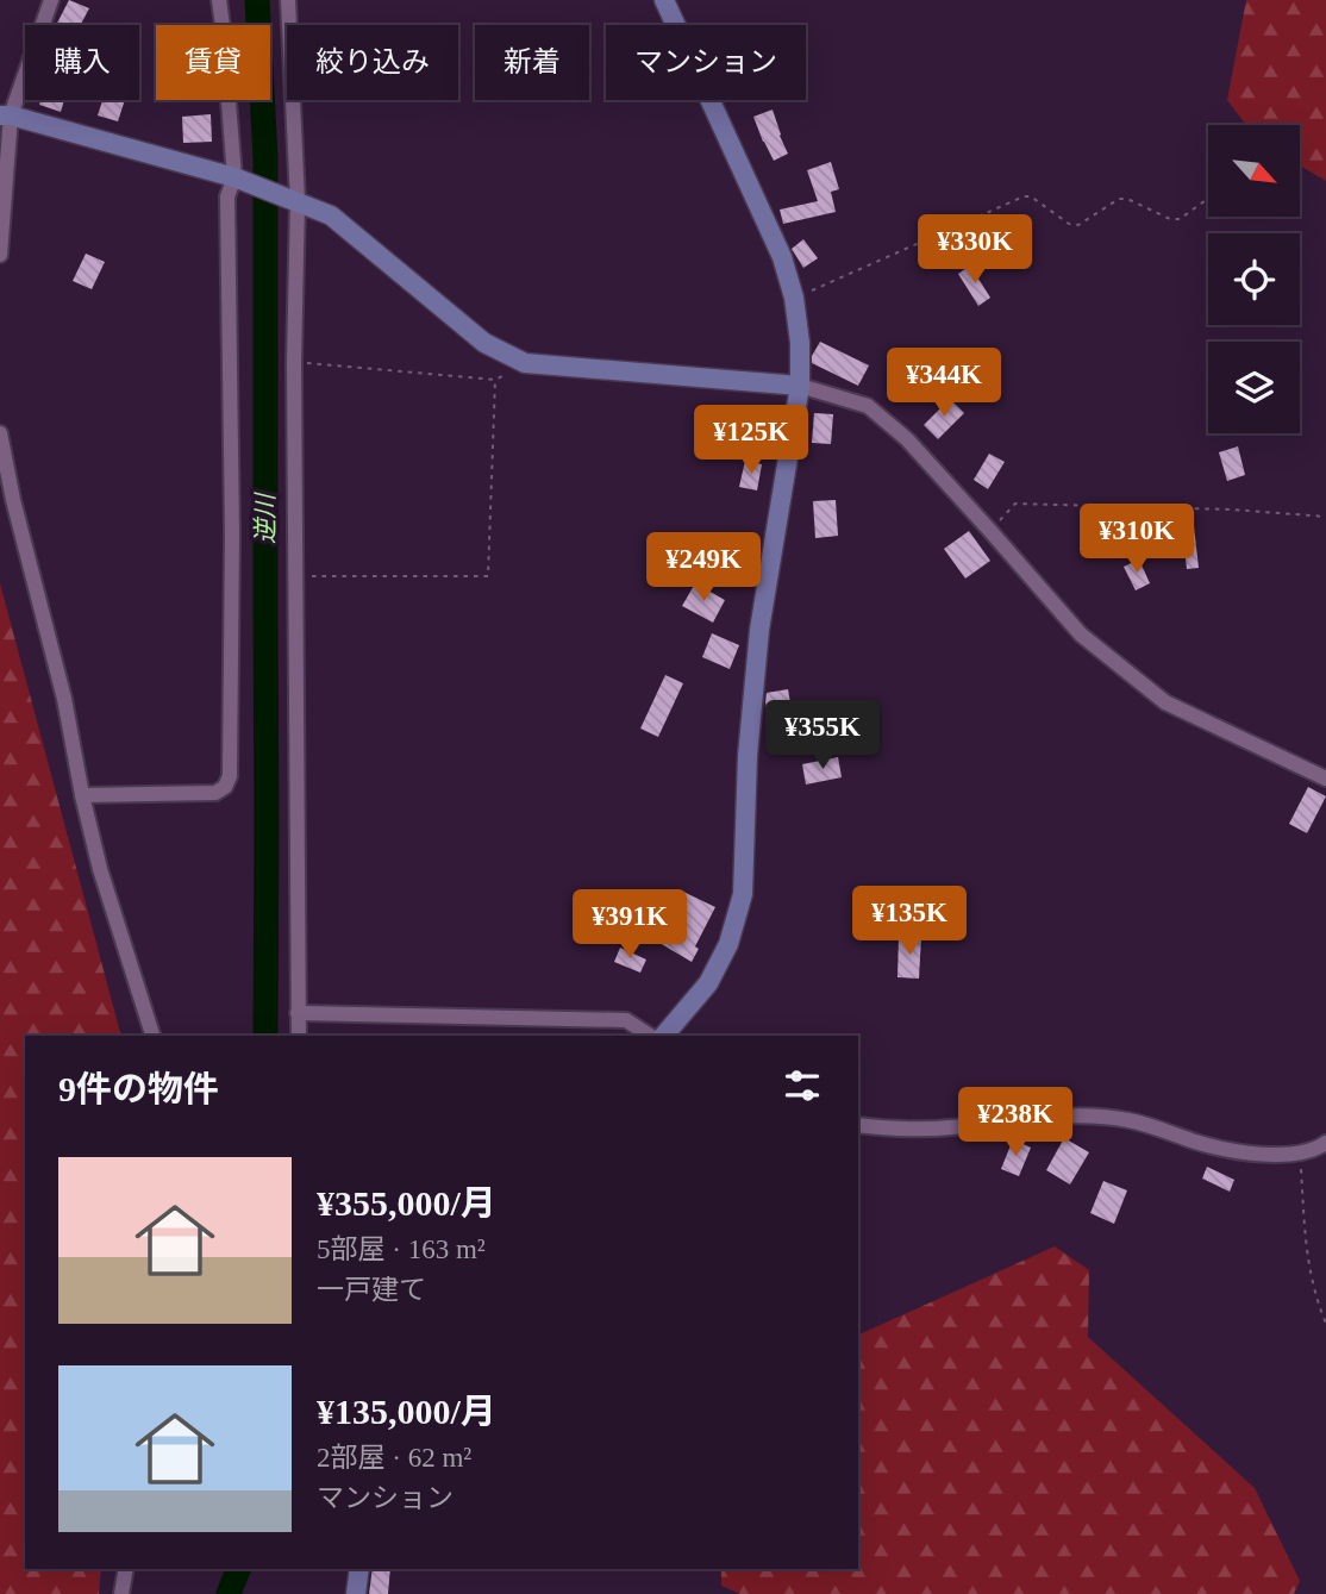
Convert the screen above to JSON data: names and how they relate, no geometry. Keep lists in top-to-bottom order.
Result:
{
  "water": ["逆川"],
  "north": "bottom right",
  "page": {
    "chip": [
      "購入",
      "賃貸",
      "絞り込み",
      "新着",
      "マンション"
    ],
    "price": [
      "¥330K",
      "¥344K",
      "¥125K",
      "¥310K",
      "¥249K",
      "¥355K",
      "¥135K",
      "¥391K",
      "¥238K"
    ],
    "heading": "9件の物件",
    "list": [
      {
        "name": "¥355,000/月",
        "note": "5部屋 · 163 m² · 一戸建て"
      },
      {
        "name": "¥135,000/月",
        "note": "2部屋 · 62 m² · マンション"
      }
    ]
  }
}
